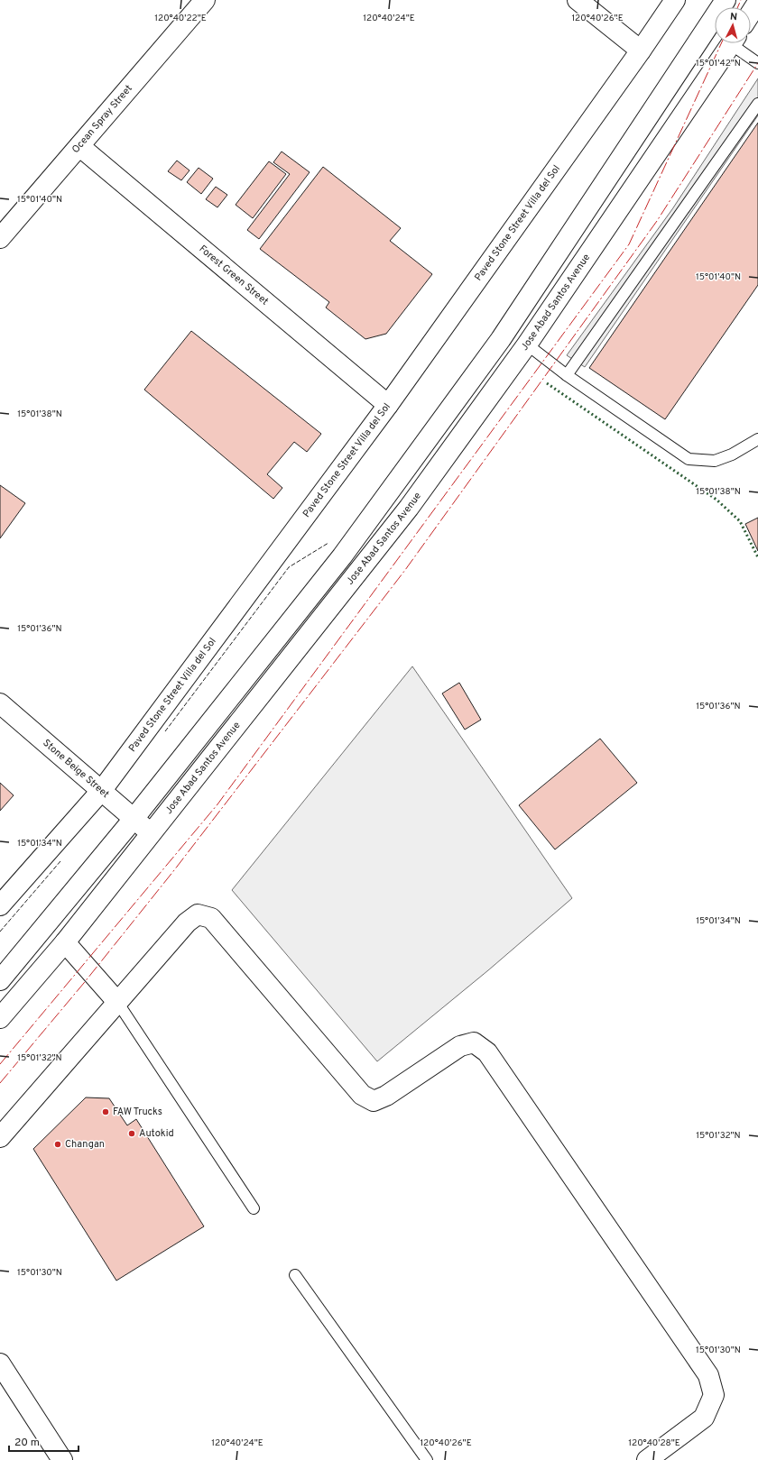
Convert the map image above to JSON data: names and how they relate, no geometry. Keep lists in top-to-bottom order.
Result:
{
  "streets": {
    "main road": [
      "Ocean Spray Street",
      "Paved Stone Street Villa del Sol",
      "Forest Green Street",
      "Jose Abad Santos Avenue",
      "Stone Beige Street"
    ]
  },
  "crossings": [
    ["Ocean Spray Street", "Forest Green Street"],
    ["Paved Stone Street Villa del Sol", "Forest Green Street"],
    ["Paved Stone Street Villa del Sol", "Stone Beige Street"],
    ["Jose Abad Santos Avenue", "Stone Beige Street"]
  ],
  "places": ["FAW Trucks", "Autokid", "Changan"],
  "scale_bar": "20 m",
  "north": "top",
  "coordinates": [
    "120°40'22\"E",
    "120°40'24\"E",
    "120°40'26\"E",
    "15°01'42\"N",
    "15°01'40\"N",
    "15°01'38\"N",
    "15°01'36\"N",
    "15°01'34\"N",
    "15°01'32\"N",
    "15°01'30\"N",
    "120°40'28\"E"
  ]
}
